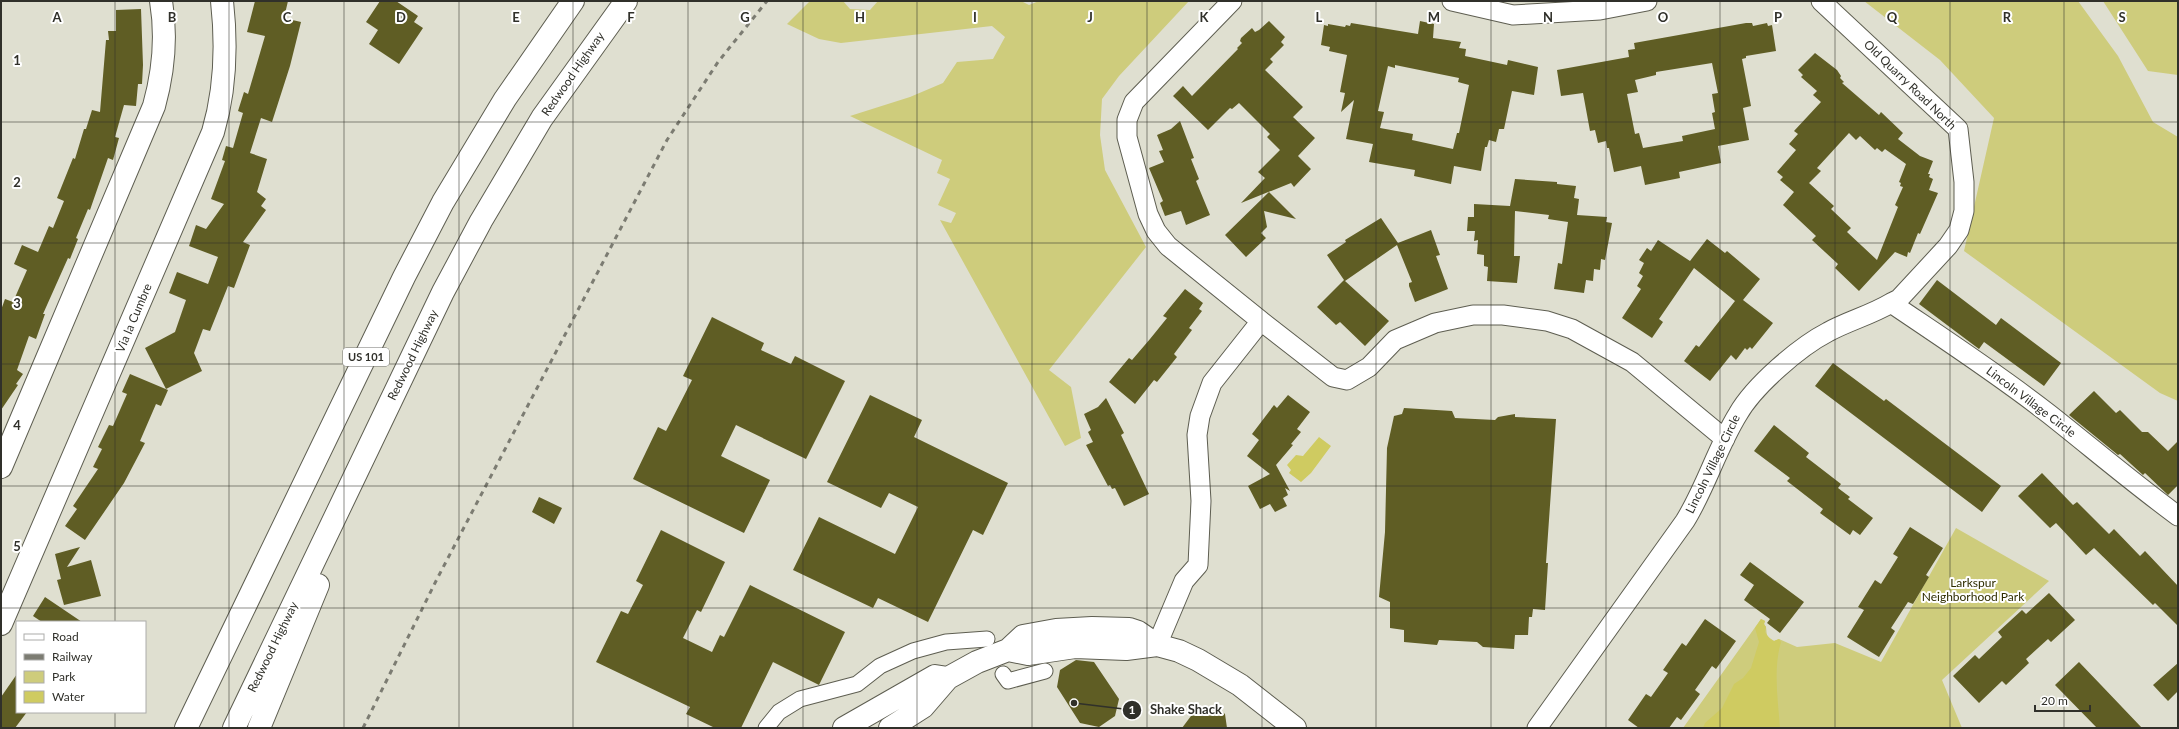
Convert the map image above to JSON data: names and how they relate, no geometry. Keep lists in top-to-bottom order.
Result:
{
  "streets": {
    "main road": ["Redwood Highway", "Via la Cumbre", "US 101"],
    "street": ["Old Quarry Road North", "Lincoln Village Circle"]
  },
  "crossings": [
    ["Old Quarry Road North", "Lincoln Village Circle"]
  ],
  "parks": ["Larkspur Neighborhood Park"],
  "places": ["Shake Shack"],
  "legend": [
    "Road",
    "Railway",
    "Park",
    "Water"
  ],
  "scale_bar": "20 m",
  "grid": {
    "columns": [
      "A",
      "B",
      "C",
      "D",
      "E",
      "F",
      "G",
      "H",
      "I",
      "J",
      "K",
      "L",
      "M",
      "N",
      "O",
      "P",
      "Q",
      "R",
      "S"
    ],
    "rows": [
      "1",
      "2",
      "3",
      "4",
      "5"
    ]
  }
}
